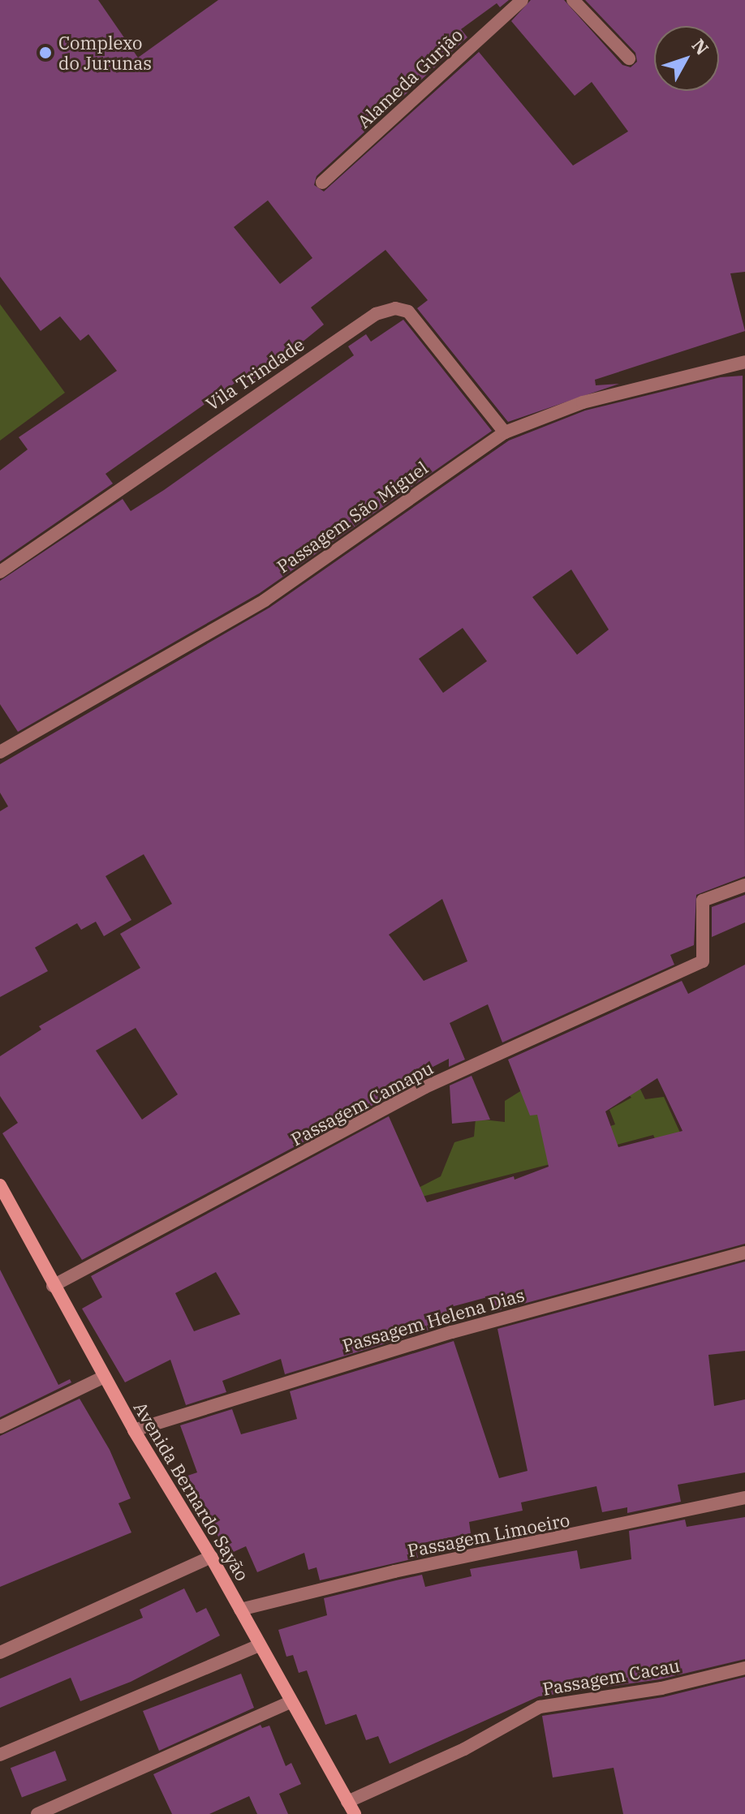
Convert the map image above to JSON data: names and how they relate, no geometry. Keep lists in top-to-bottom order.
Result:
{
  "streets": {
    "street": [
      "Alameda Gurjão",
      "Vila Trindade",
      "Passagem São Miguel",
      "Passagem Camapu",
      "Passagem Helena Dias",
      "Avenida Bernardo Sayão",
      "Passagem Limoeiro",
      "Passagem Cacau"
    ]
  },
  "crossings": [
    ["Vila Trindade", "Passagem São Miguel"],
    ["Passagem Camapu", "Avenida Bernardo Sayão"],
    ["Passagem Helena Dias", "Avenida Bernardo Sayão"],
    ["Avenida Bernardo Sayão", "Passagem Limoeiro"],
    ["Avenida Bernardo Sayão", "Passagem Cacau"]
  ],
  "places": ["Complexo do Jurunas"],
  "north": "top right"
}
